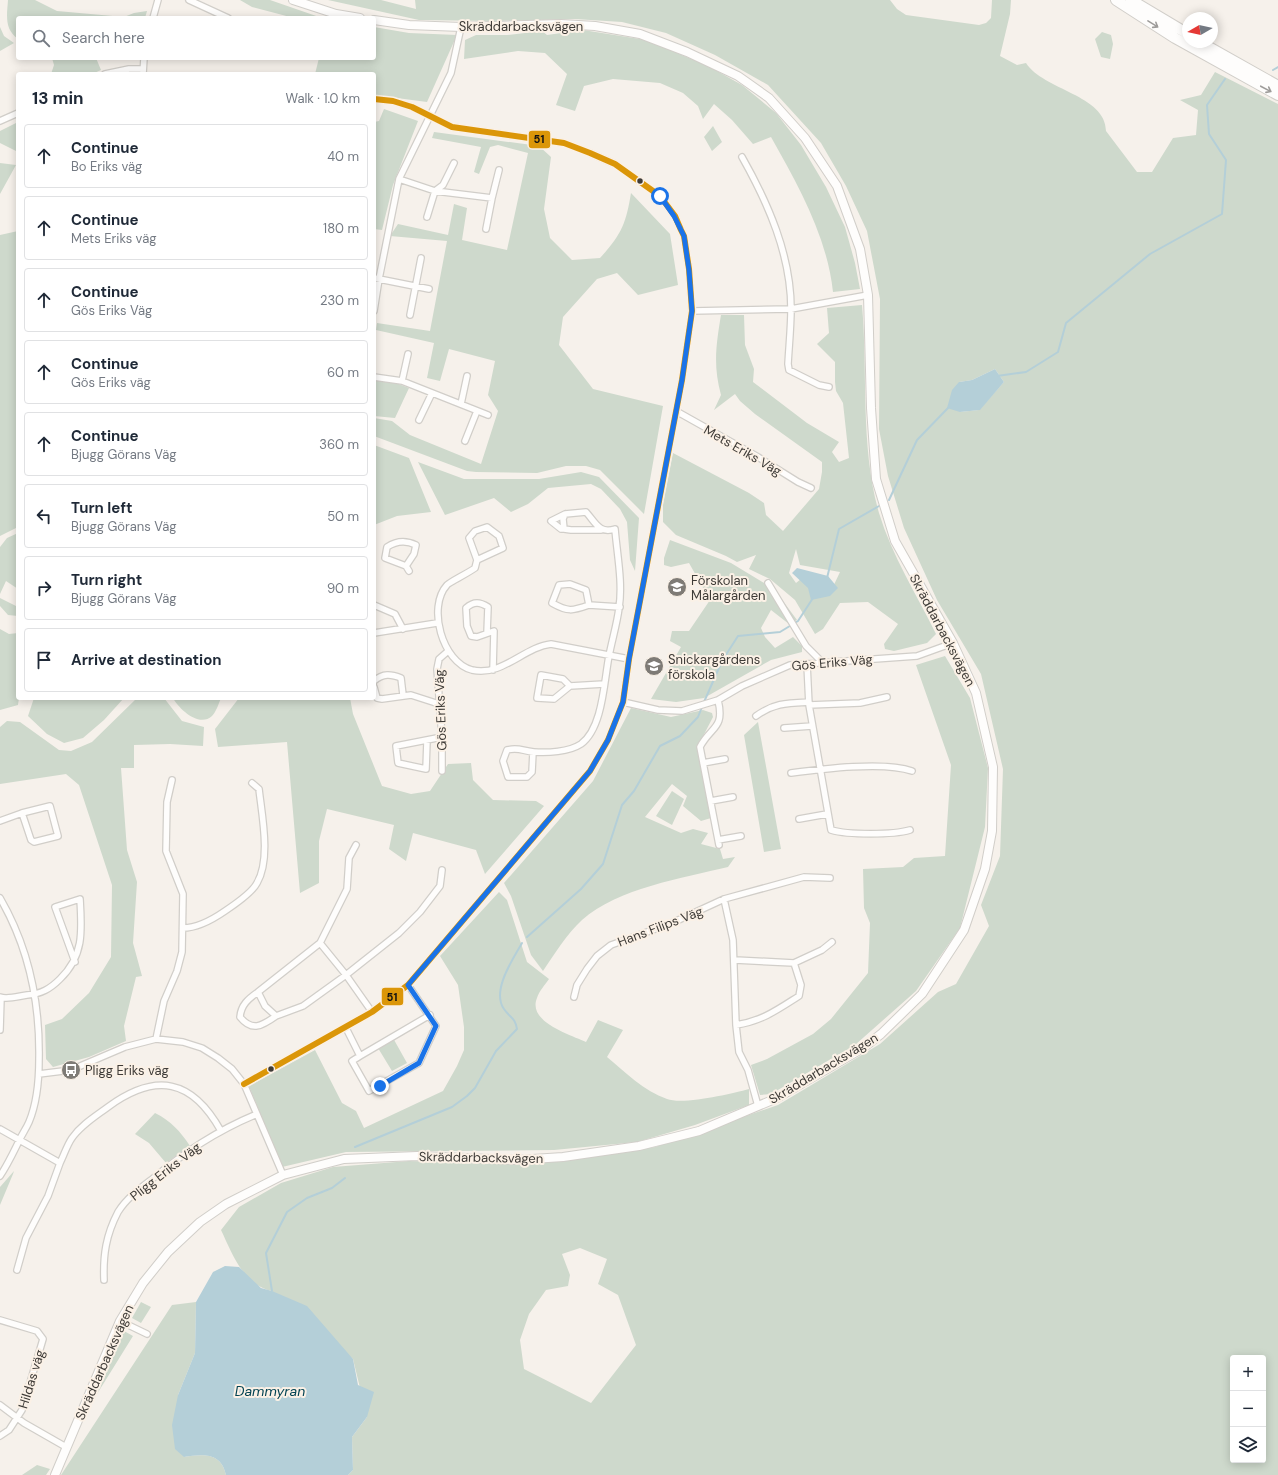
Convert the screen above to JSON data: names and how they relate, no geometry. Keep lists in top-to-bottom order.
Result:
{
  "streets": {
    "street": [
      "Skräddarbacksvägen",
      "Mets Eriks Väg",
      "Gös Eriks Väg",
      "Hans Filips Väg",
      "Pligg Eriks Väg",
      "Hildas väg"
    ]
  },
  "crossings": [
    ["Skräddarbacksvägen", "Gös Eriks Väg"],
    ["Skräddarbacksvägen", "Hildas väg"]
  ],
  "water": ["Dammyran"],
  "places": {
    "school or university": ["Förskolan Målargården", "Snickargårdens förskola"],
    "bus stop": ["Pligg Eriks väg"]
  },
  "lines": ["transit line 51"],
  "north": "left",
  "page": {
    "search": "Search here",
    "heading": ["13 min", "Walk · 1.0 km"],
    "list": [
      ["Continue", "Bo Eriks väg", "40 m"],
      ["Continue", "Mets Eriks väg", "180 m"],
      ["Continue", "Gös Eriks Väg", "230 m"],
      ["Continue", "Gös Eriks väg", "60 m"],
      ["Continue", "Bjugg Görans Väg", "360 m"],
      ["Turn left", "Bjugg Görans Väg", "50 m"],
      ["Turn right", "Bjugg Görans Väg", "90 m"],
      "Arrive at destination"
    ],
    "map_buttons": ["+", "−"]
  }
}
